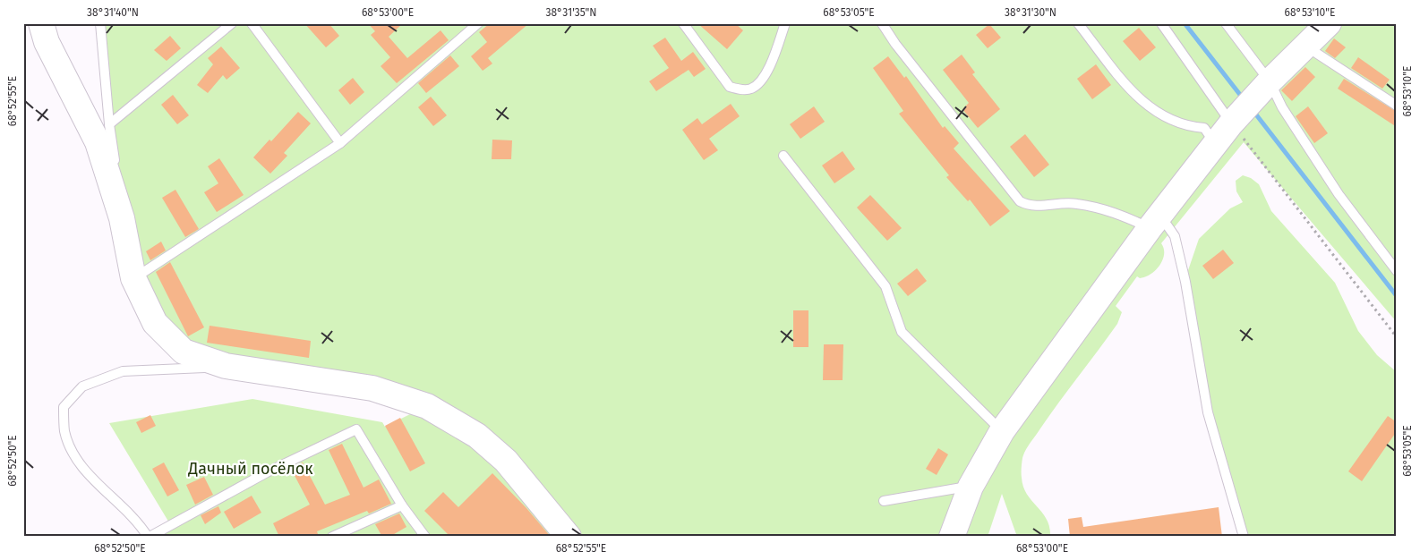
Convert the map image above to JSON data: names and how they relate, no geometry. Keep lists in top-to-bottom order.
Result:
{
  "parks": ["Дачный посёлок"],
  "coordinates": [
    "38°31'40\"N",
    "68°53'00\"E",
    "38°31'35\"N",
    "68°53'05\"E",
    "38°31'30\"N",
    "68°53'10\"E",
    "68°52'55\"E",
    "68°52'50\"E"
  ]
}
